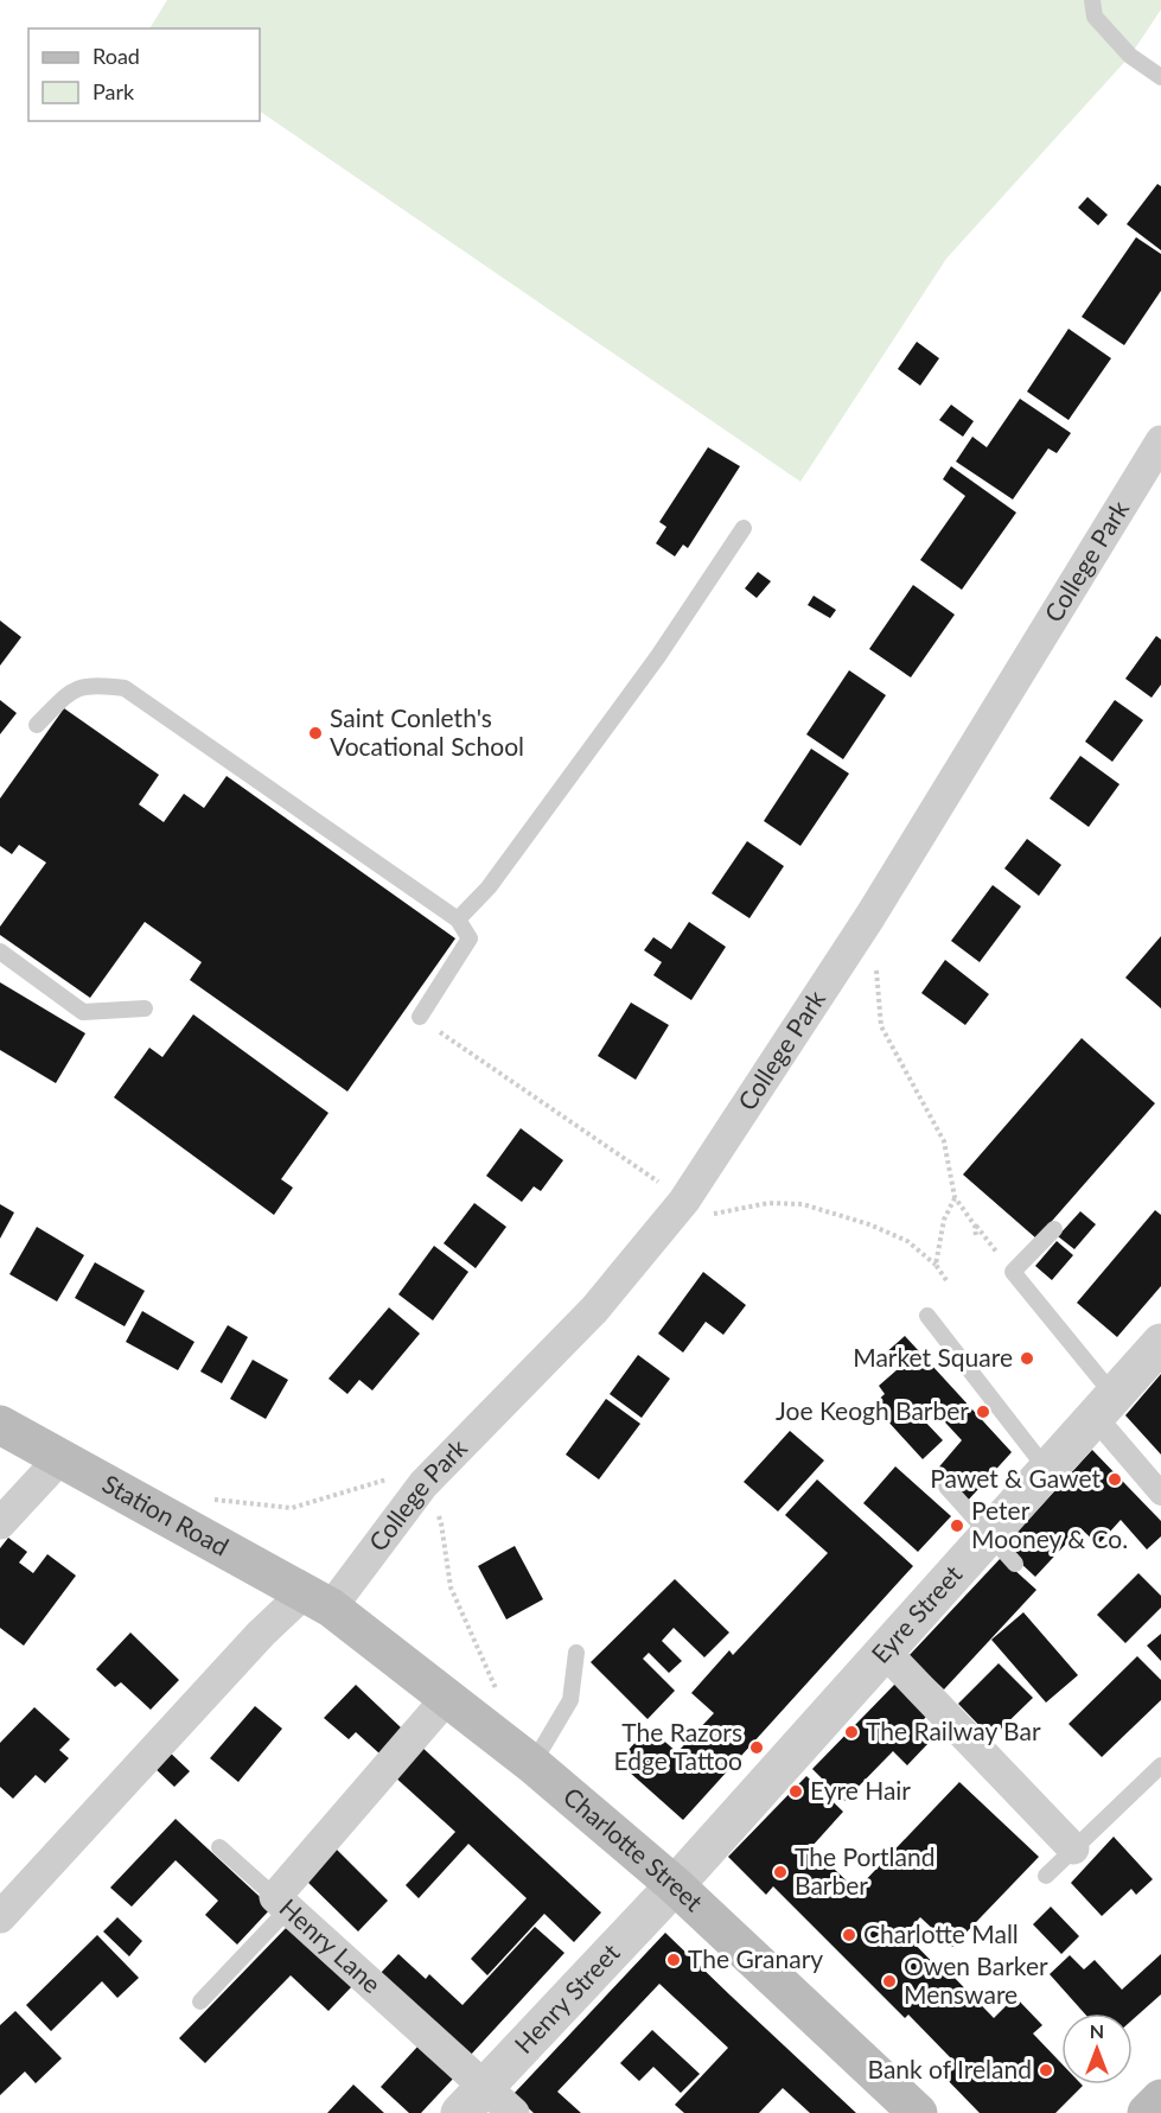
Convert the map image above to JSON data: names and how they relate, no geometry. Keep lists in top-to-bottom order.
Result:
{
  "streets": {
    "main road": ["Station Road", "Charlotte Street"],
    "street": [
      "College Park",
      "Eyre Street",
      "Henry Lane",
      "Henry Street"
    ]
  },
  "crossings": [
    ["College Park", "Station Road"],
    ["College Park", "Charlotte Street"],
    ["Station Road", "Charlotte Street"],
    ["Eyre Street", "Charlotte Street"],
    ["Eyre Street", "Henry Street"],
    ["Charlotte Street", "Henry Lane"],
    ["Charlotte Street", "Henry Street"],
    ["Henry Lane", "Henry Street"]
  ],
  "places": [
    "Saint Conleth's Vocational School",
    "Market Square",
    "Joe Keogh Barber",
    "Pawet & Gawet",
    "Peter Mooney & Co.",
    "The Railway Bar",
    "The Razors Edge Tattoo",
    "Eyre Hair",
    "The Portland Barber",
    "Charlotte Mall",
    "The Granary",
    "Owen Barker Mensware",
    "Bank of Ireland"
  ],
  "legend": ["Road", "Park"],
  "north": "top"
}
